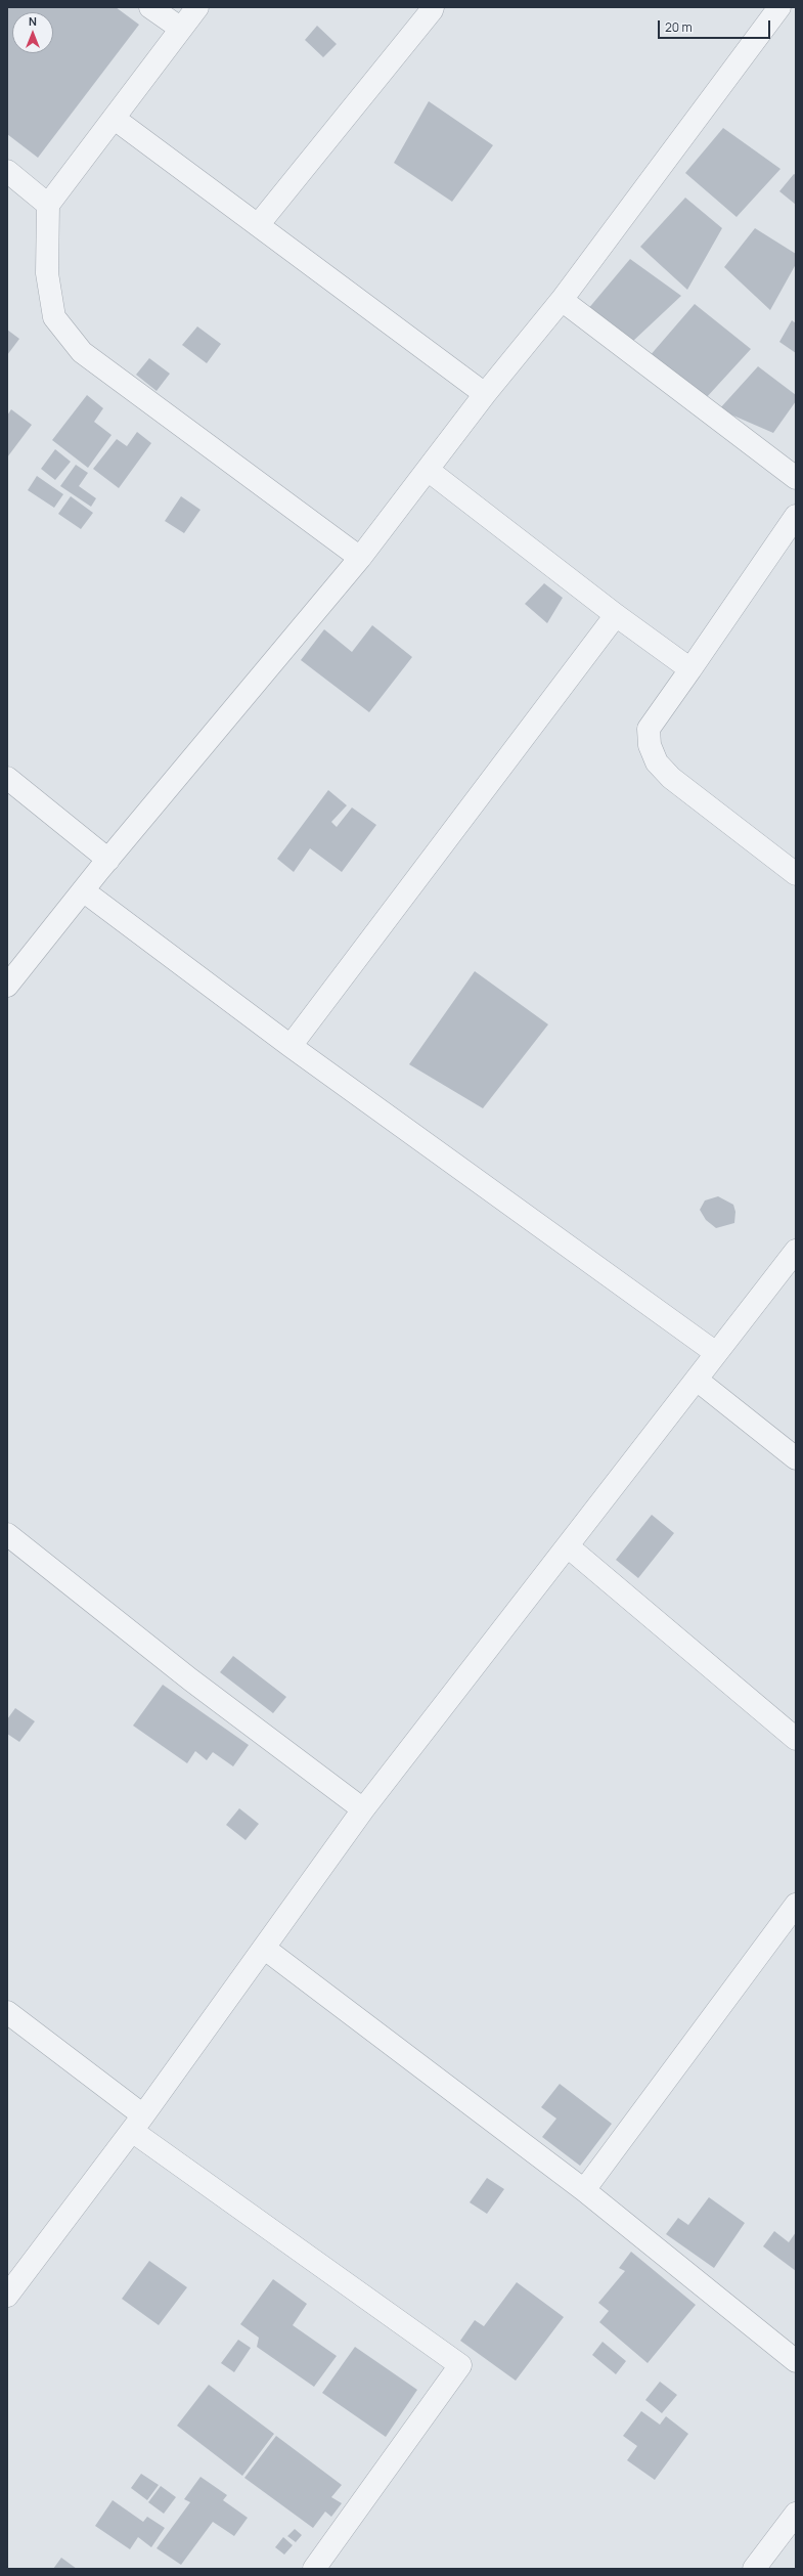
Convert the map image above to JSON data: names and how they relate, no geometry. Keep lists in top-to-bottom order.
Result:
{
  "scale_bar": "20 m",
  "north": "top"
}
